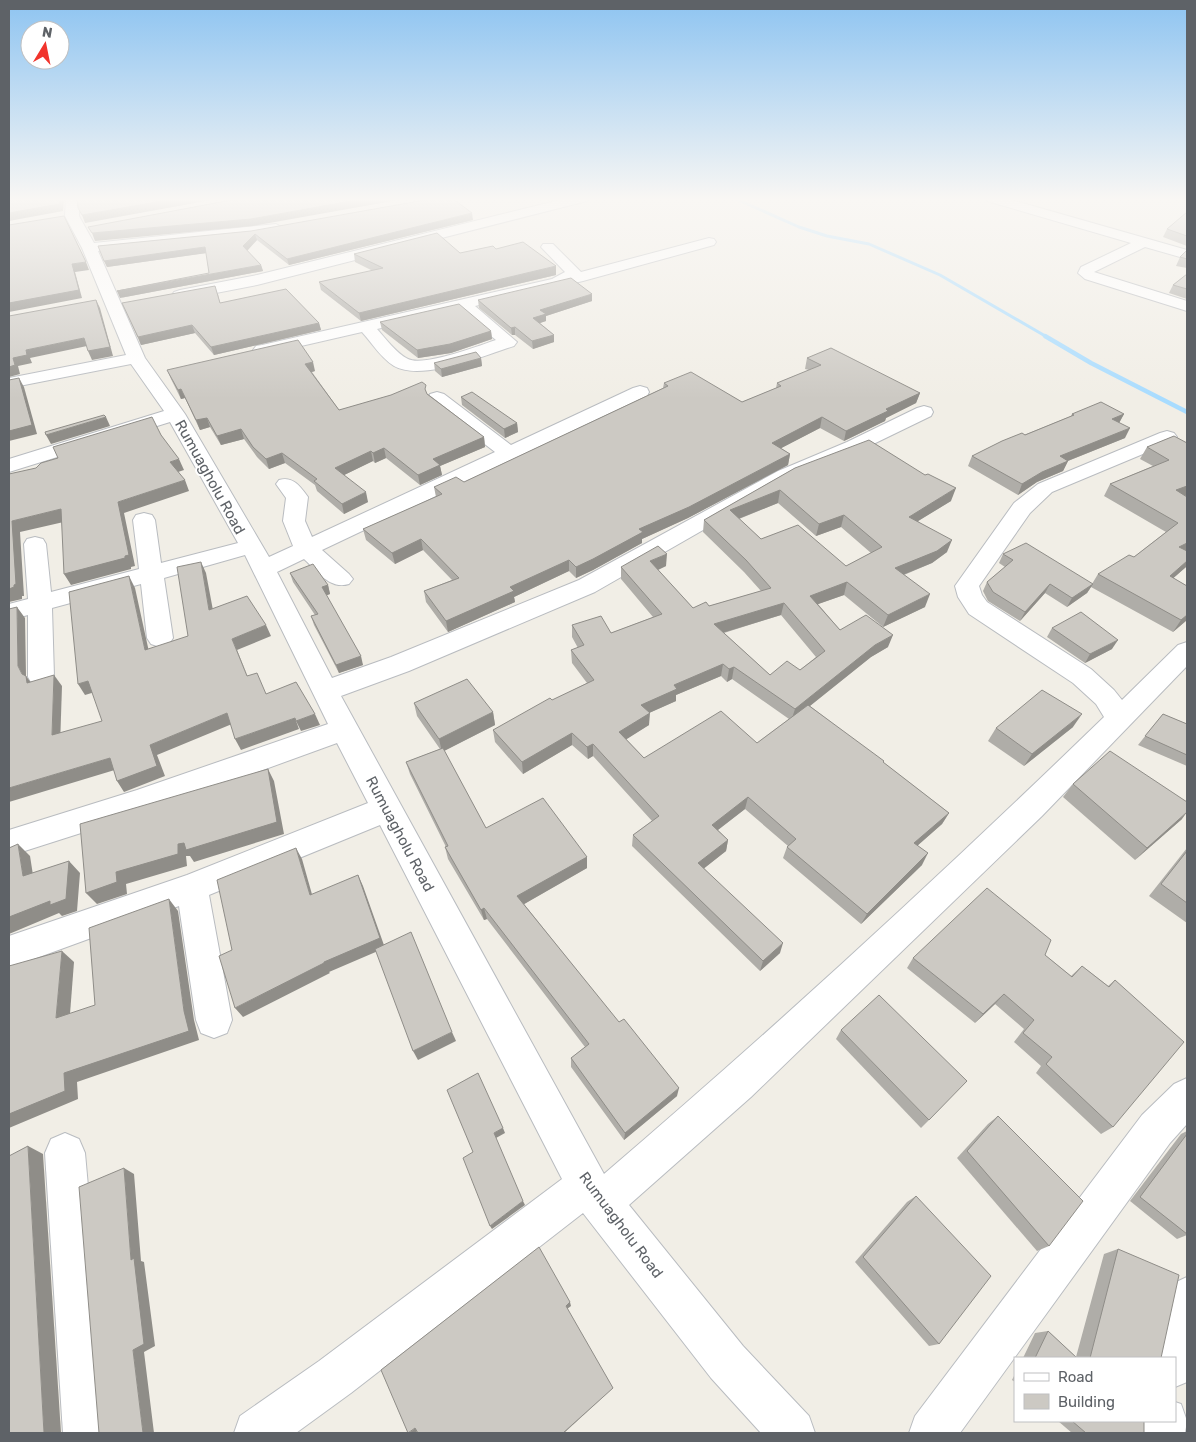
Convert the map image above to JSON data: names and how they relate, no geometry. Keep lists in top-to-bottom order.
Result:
{
  "streets": {
    "street": ["Rumuagholu Road"]
  },
  "legend": ["Road", "Building"],
  "north": "top"
}
